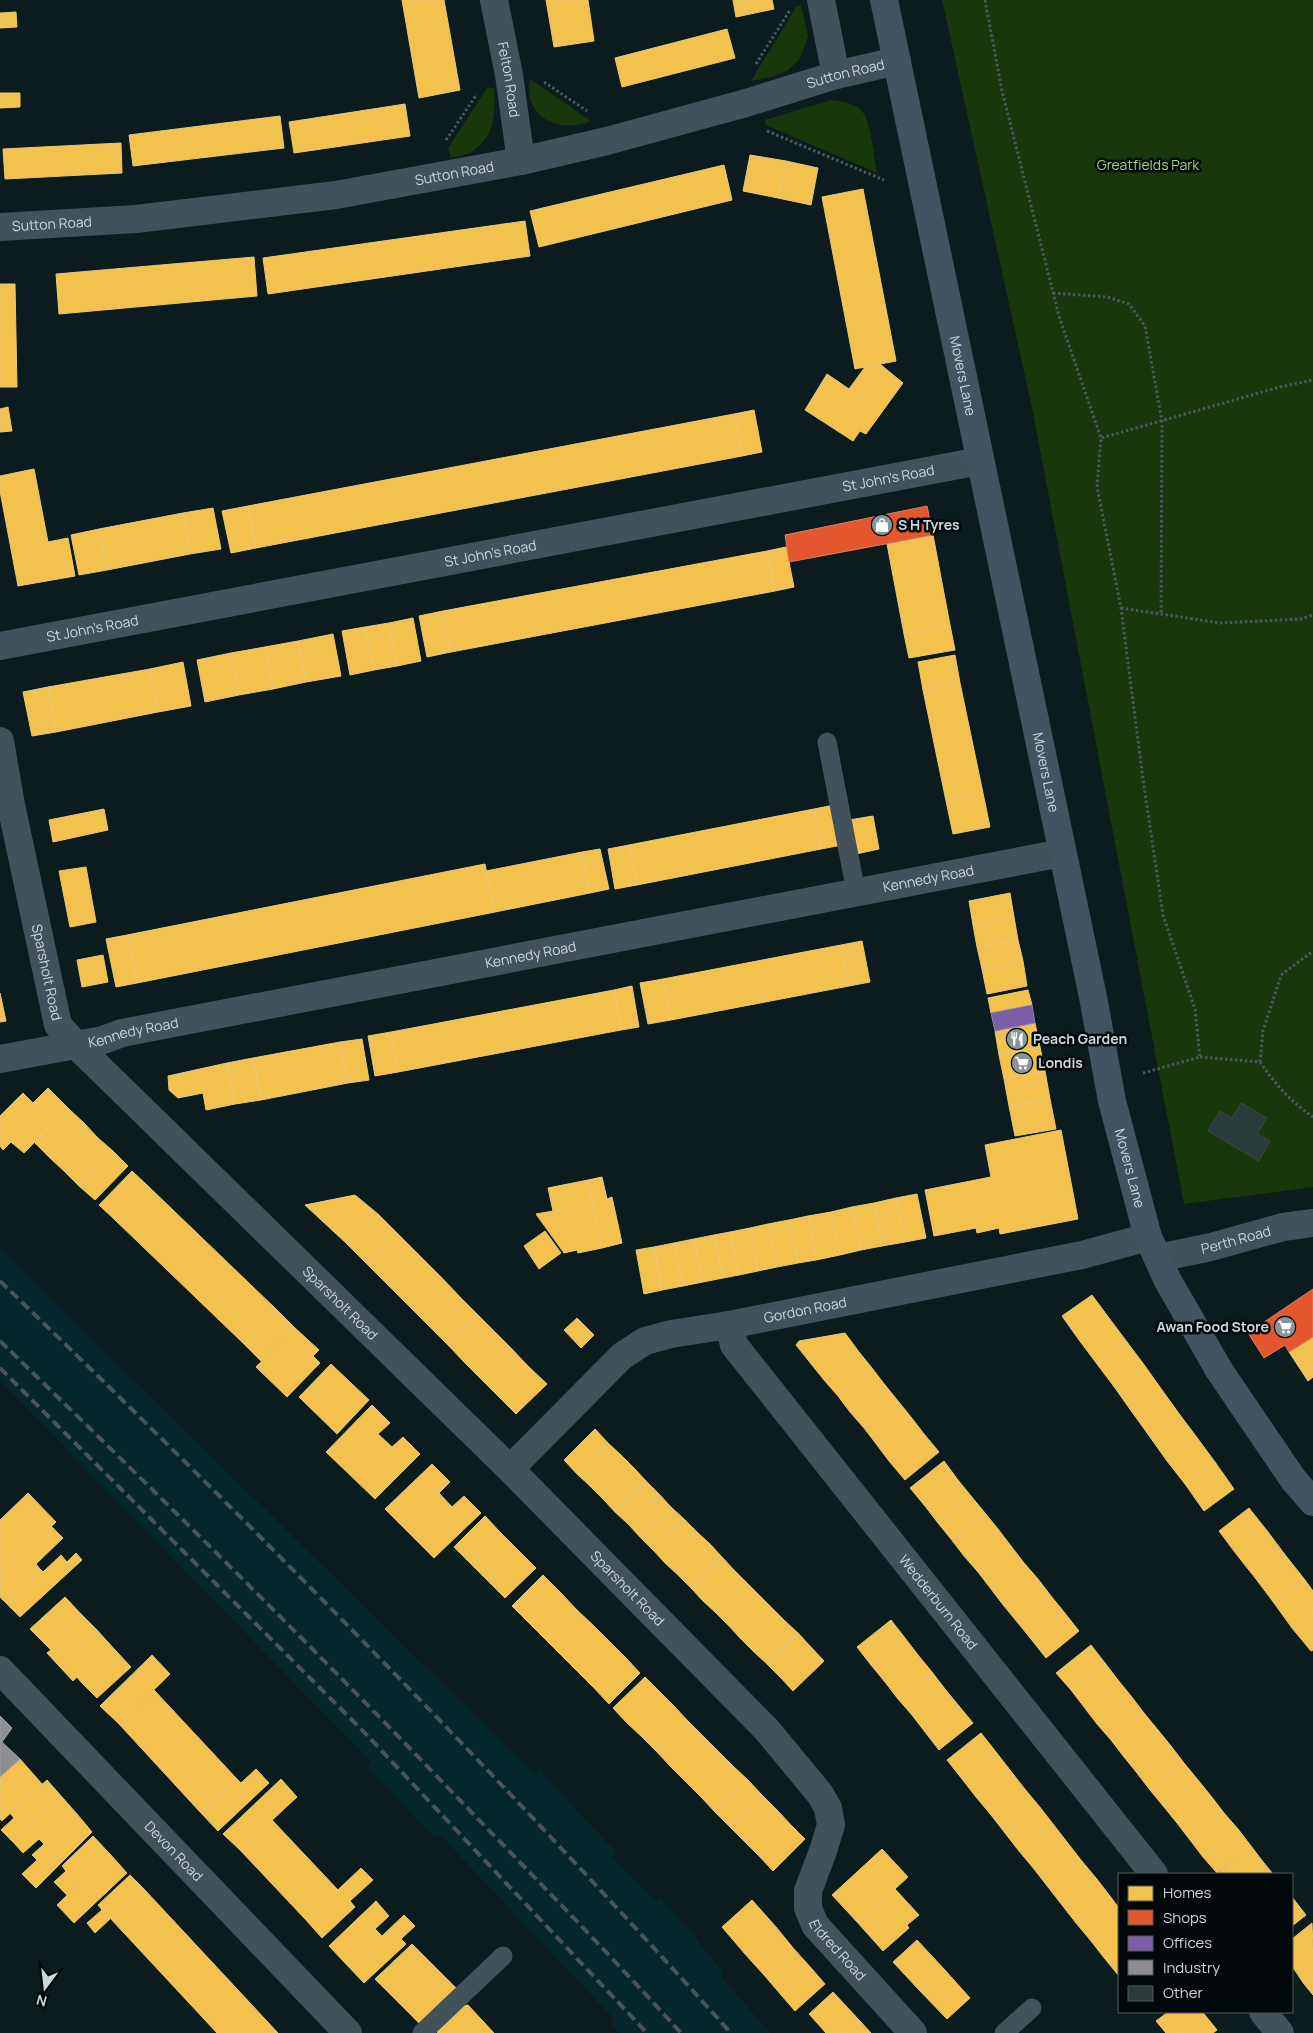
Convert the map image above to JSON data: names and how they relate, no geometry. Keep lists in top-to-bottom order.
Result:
{
  "streets": {
    "street": [
      "Sutton Road",
      "Felton Road",
      "Movers Lane",
      "St John's Road",
      "Kennedy Road",
      "Sparsholt Road",
      "Perth Road",
      "Gordon Road",
      "Wedderburn Road",
      "Devon Road",
      "Eldred Road"
    ]
  },
  "crossings": [
    ["Sutton Road", "Felton Road"],
    ["Sutton Road", "Movers Lane"],
    ["Movers Lane", "St John's Road"],
    ["Movers Lane", "Kennedy Road"],
    ["Movers Lane", "Perth Road"],
    ["Movers Lane", "Gordon Road"],
    ["Kennedy Road", "Sparsholt Road"],
    ["Sparsholt Road", "Gordon Road"],
    ["Sparsholt Road", "Eldred Road"],
    ["Perth Road", "Gordon Road"],
    ["Gordon Road", "Wedderburn Road"]
  ],
  "parks": ["Greatfields Park"],
  "places": {
    "shop": ["S H Tyres"],
    "restaurant": ["Peach Garden"],
    "supermarket": ["Londis", "Awan Food Store"]
  },
  "legend": [
    "Homes",
    "Shops",
    "Offices",
    "Industry",
    "Other"
  ],
  "north": "bottom"
}
